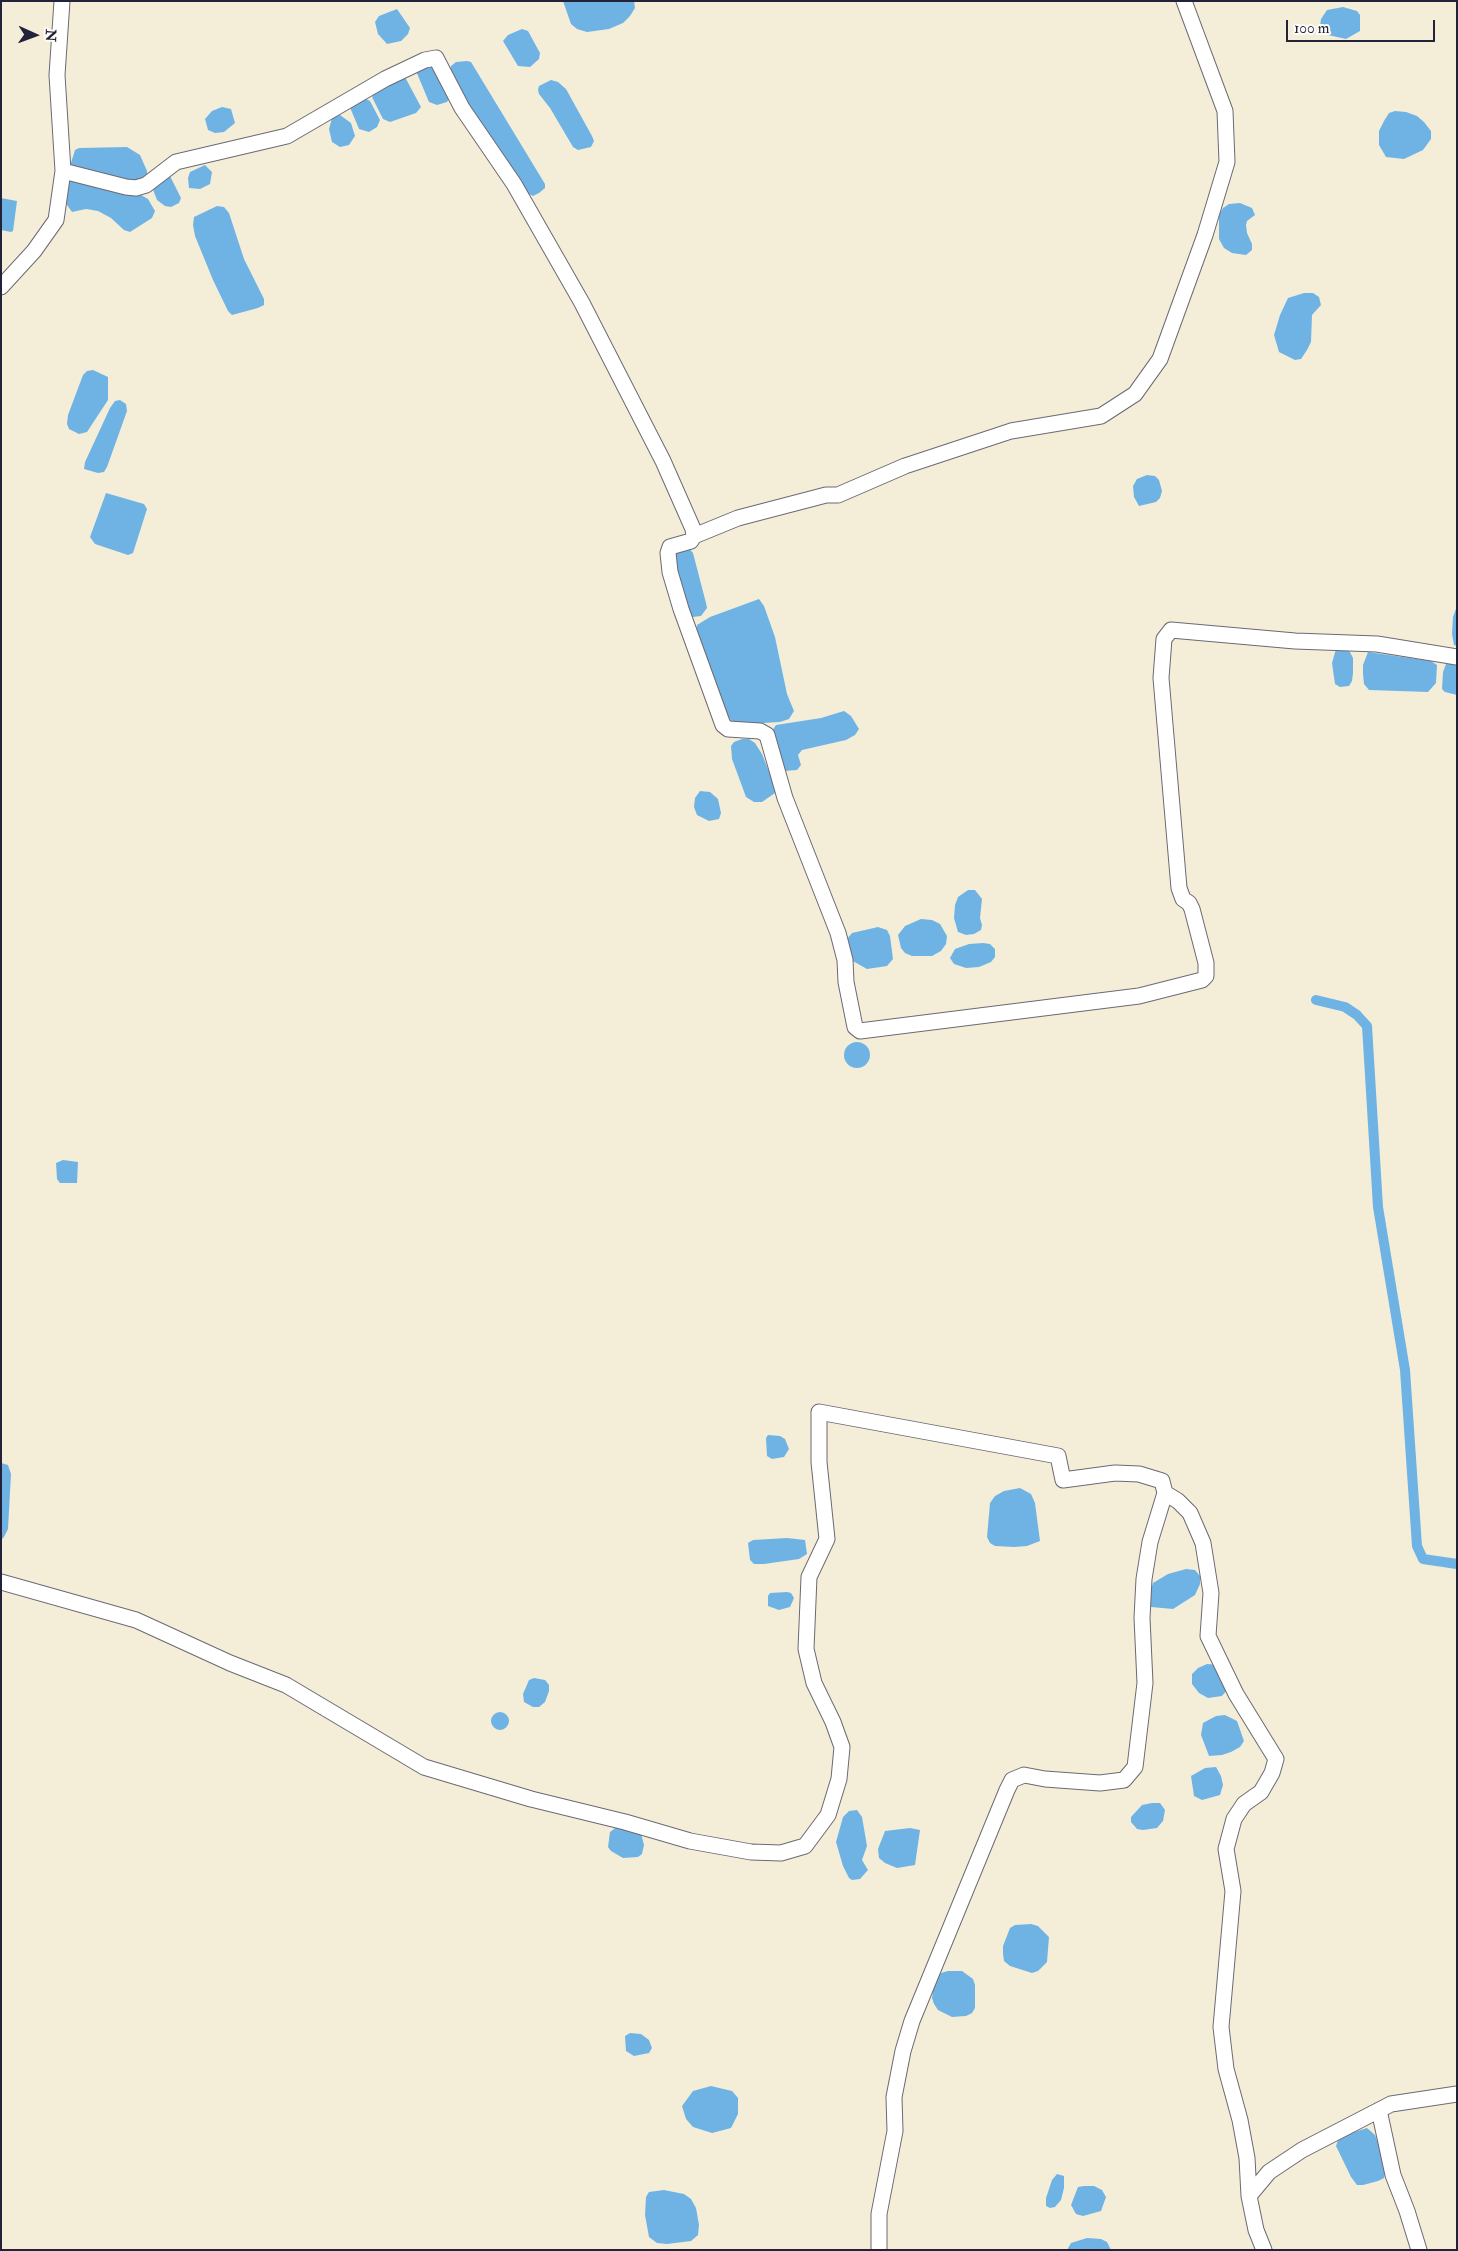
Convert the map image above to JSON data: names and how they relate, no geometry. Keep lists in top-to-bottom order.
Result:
{
  "scale_bar": "100 m",
  "north": "right"
}
